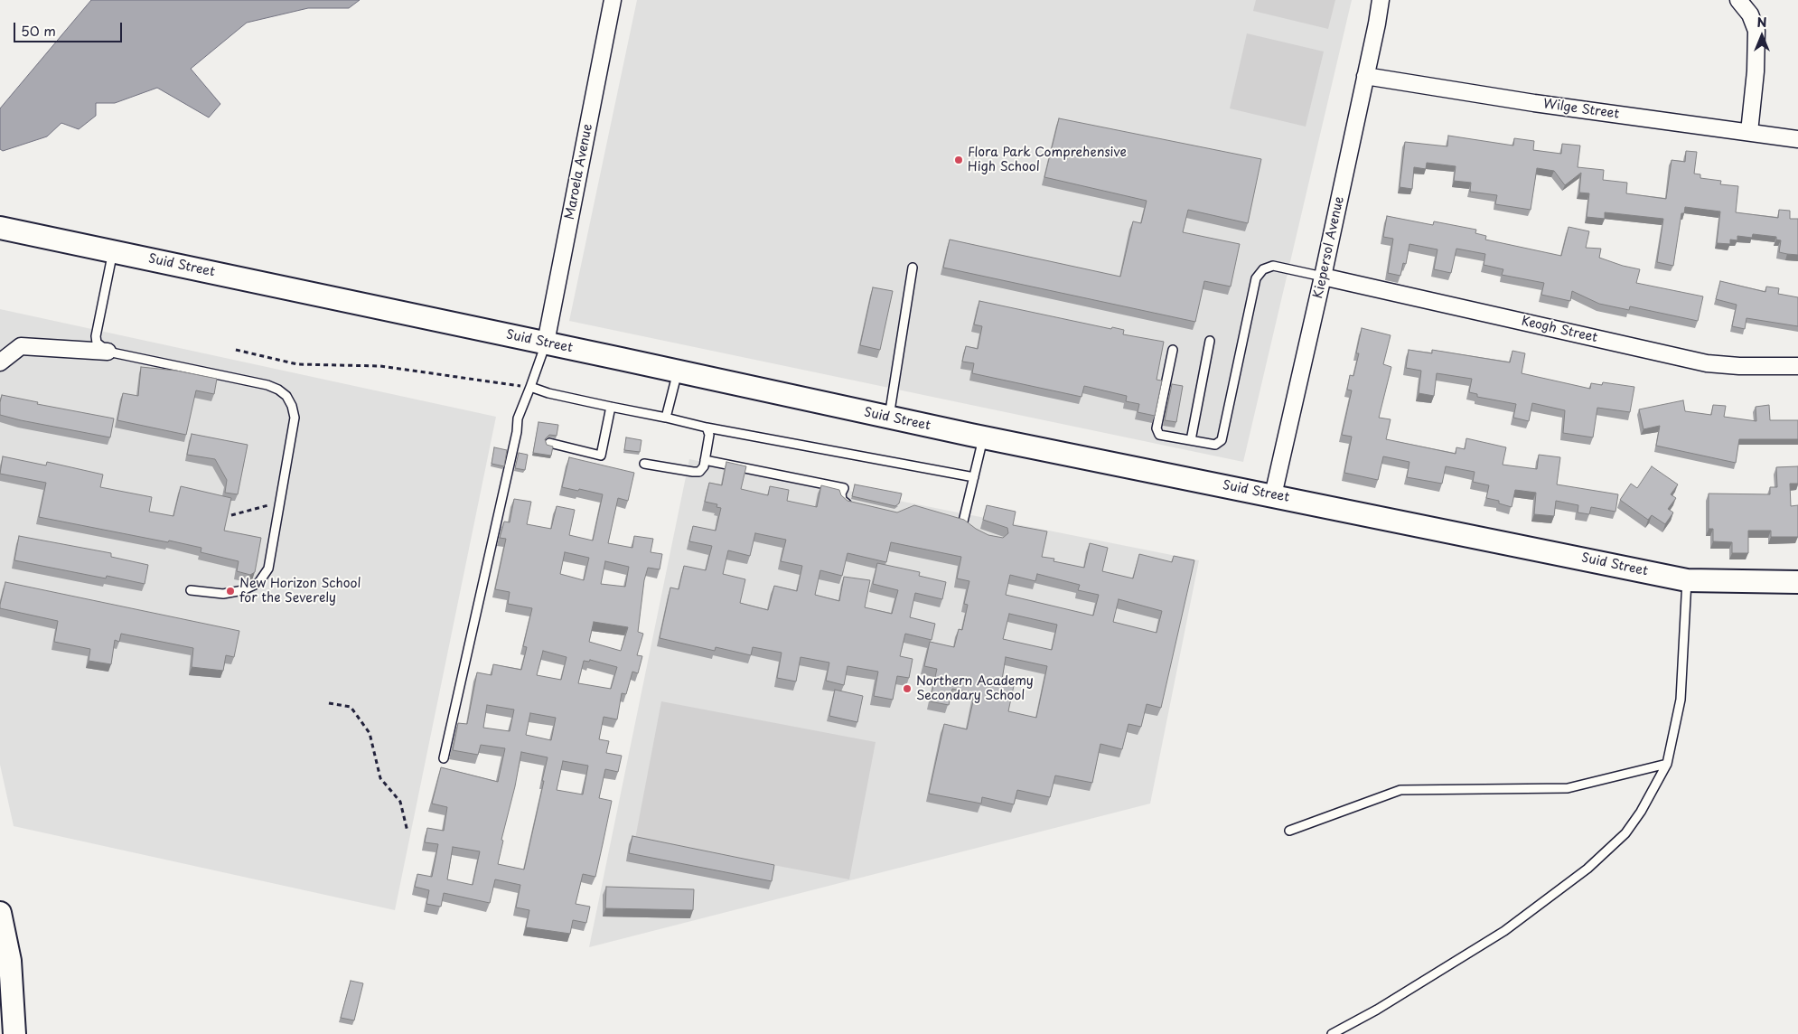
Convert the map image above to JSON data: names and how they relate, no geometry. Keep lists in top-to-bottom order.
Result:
{
  "streets": {
    "street": [
      "Wilge Street",
      "Maroela Avenue",
      "Kiepersol Avenue",
      "Suid Street",
      "Keogh Street"
    ]
  },
  "crossings": [
    ["Wilge Street", "Kiepersol Avenue"],
    ["Maroela Avenue", "Suid Street"],
    ["Kiepersol Avenue", "Suid Street"],
    ["Kiepersol Avenue", "Keogh Street"]
  ],
  "places": ["Flora Park Comprehensive High School", "New Horizon School for the Severely", "Northern Academy Secondary School"],
  "scale_bar": "50 m",
  "north": "top"
}
